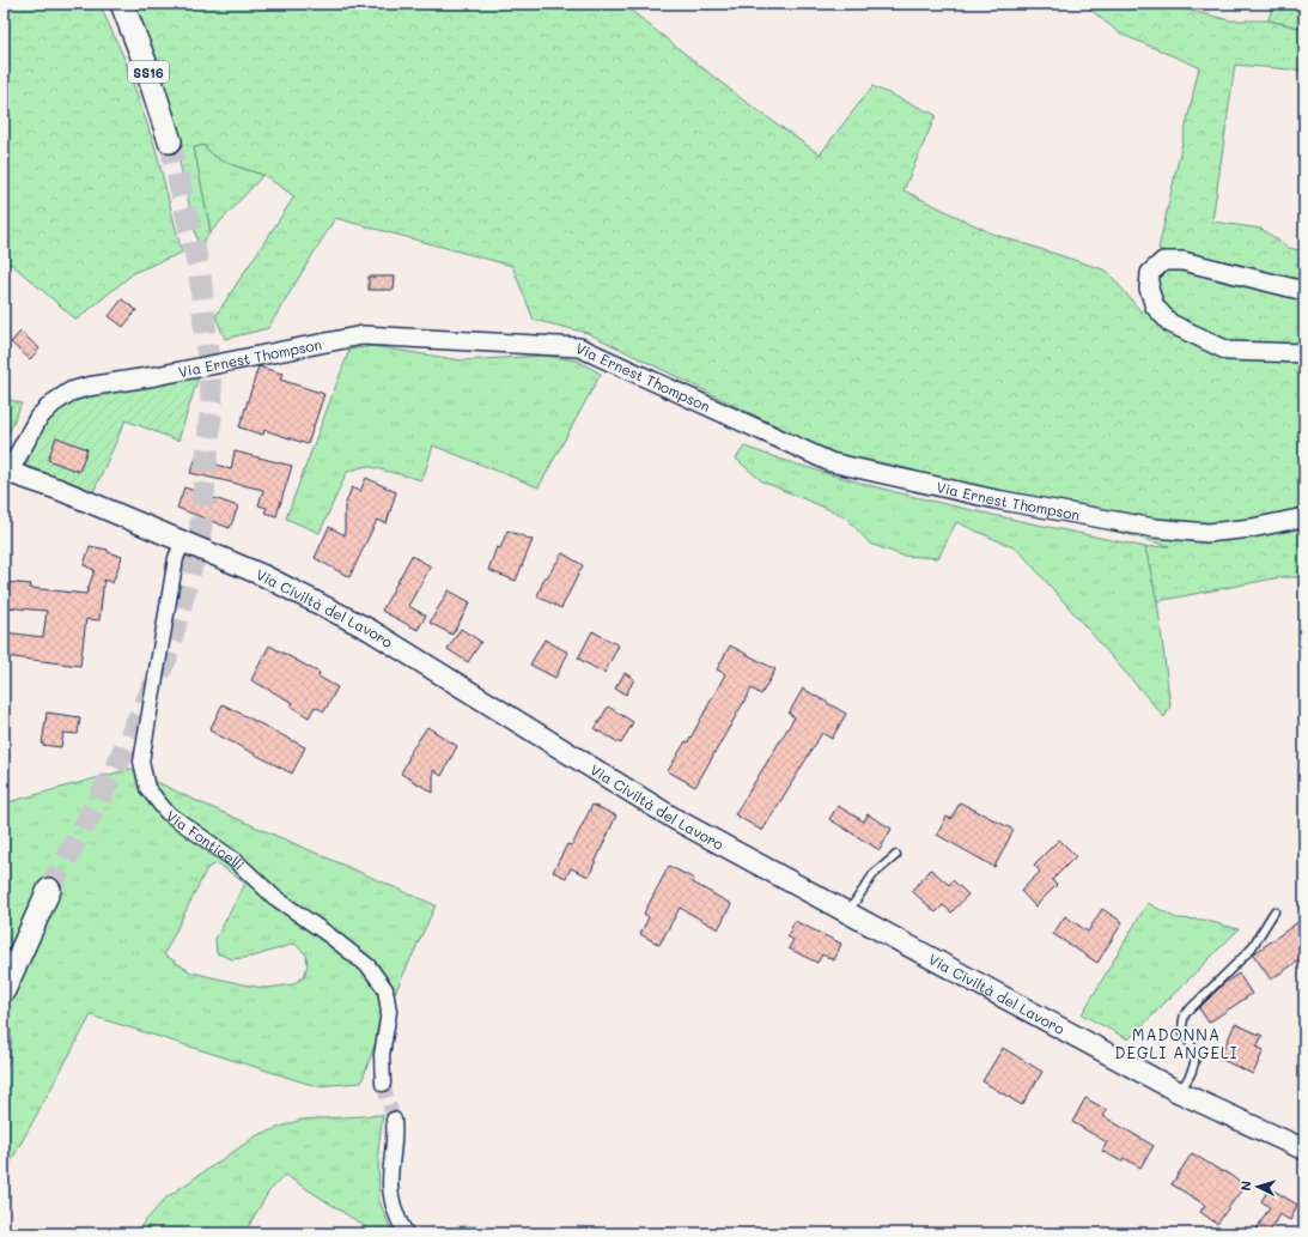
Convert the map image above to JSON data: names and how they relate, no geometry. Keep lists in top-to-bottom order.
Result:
{
  "streets": {
    "main road": ["SS16", "Via Civiltà del Lavoro"],
    "street": ["Via Ernest Thompson", "Via Fonticelli"]
  },
  "crossings": [
    ["Via Ernest Thompson", "Via Civiltà del Lavoro"],
    ["Via Civiltà del Lavoro", "Via Fonticelli"]
  ],
  "districts": ["MADONNA DEGLI ANGELI"],
  "north": "left"
}
